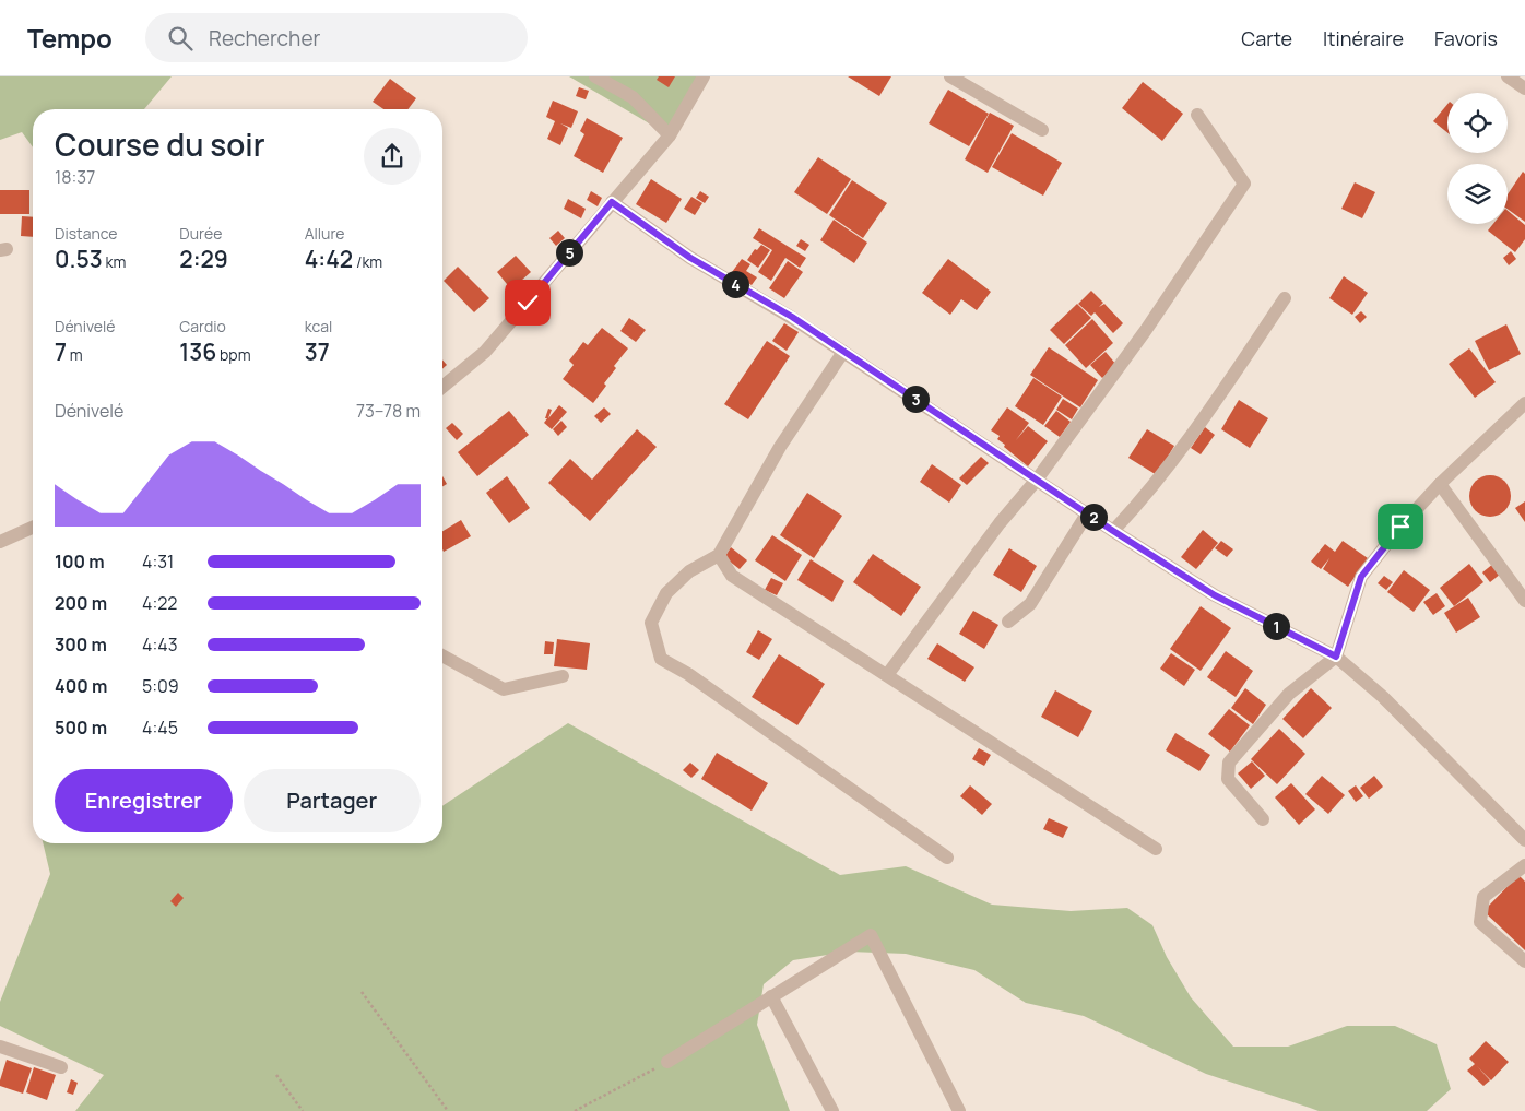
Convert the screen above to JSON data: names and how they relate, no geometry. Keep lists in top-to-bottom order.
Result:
{
  "page": {
    "header": "Tempo",
    "search": "Rechercher",
    "nav": ["Carte", "Itinéraire", "Favoris"],
    "heading": ["Course du soir", "18:37"],
    "stats": [
      ["Distance", "0.53 km"],
      ["Durée", "2:29"],
      ["Allure", "4:42 /km"],
      ["Dénivelé", "7 m"],
      ["Cardio", "136 bpm"],
      ["kcal", "37"]
    ],
    "pins": [
      "5",
      "4",
      "3",
      "2",
      "1"
    ],
    "chart": ["Dénivelé", "73–78 m"],
    "list": [
      {
        "name": "100 m",
        "note": "4:31"
      },
      {
        "name": "200 m",
        "note": "4:22"
      },
      {
        "name": "300 m",
        "note": "4:43"
      },
      {
        "name": "400 m",
        "note": "5:09"
      },
      {
        "name": "500 m",
        "note": "4:45"
      }
    ],
    "buttons": ["Enregistrer", "Partager"]
  }
}
